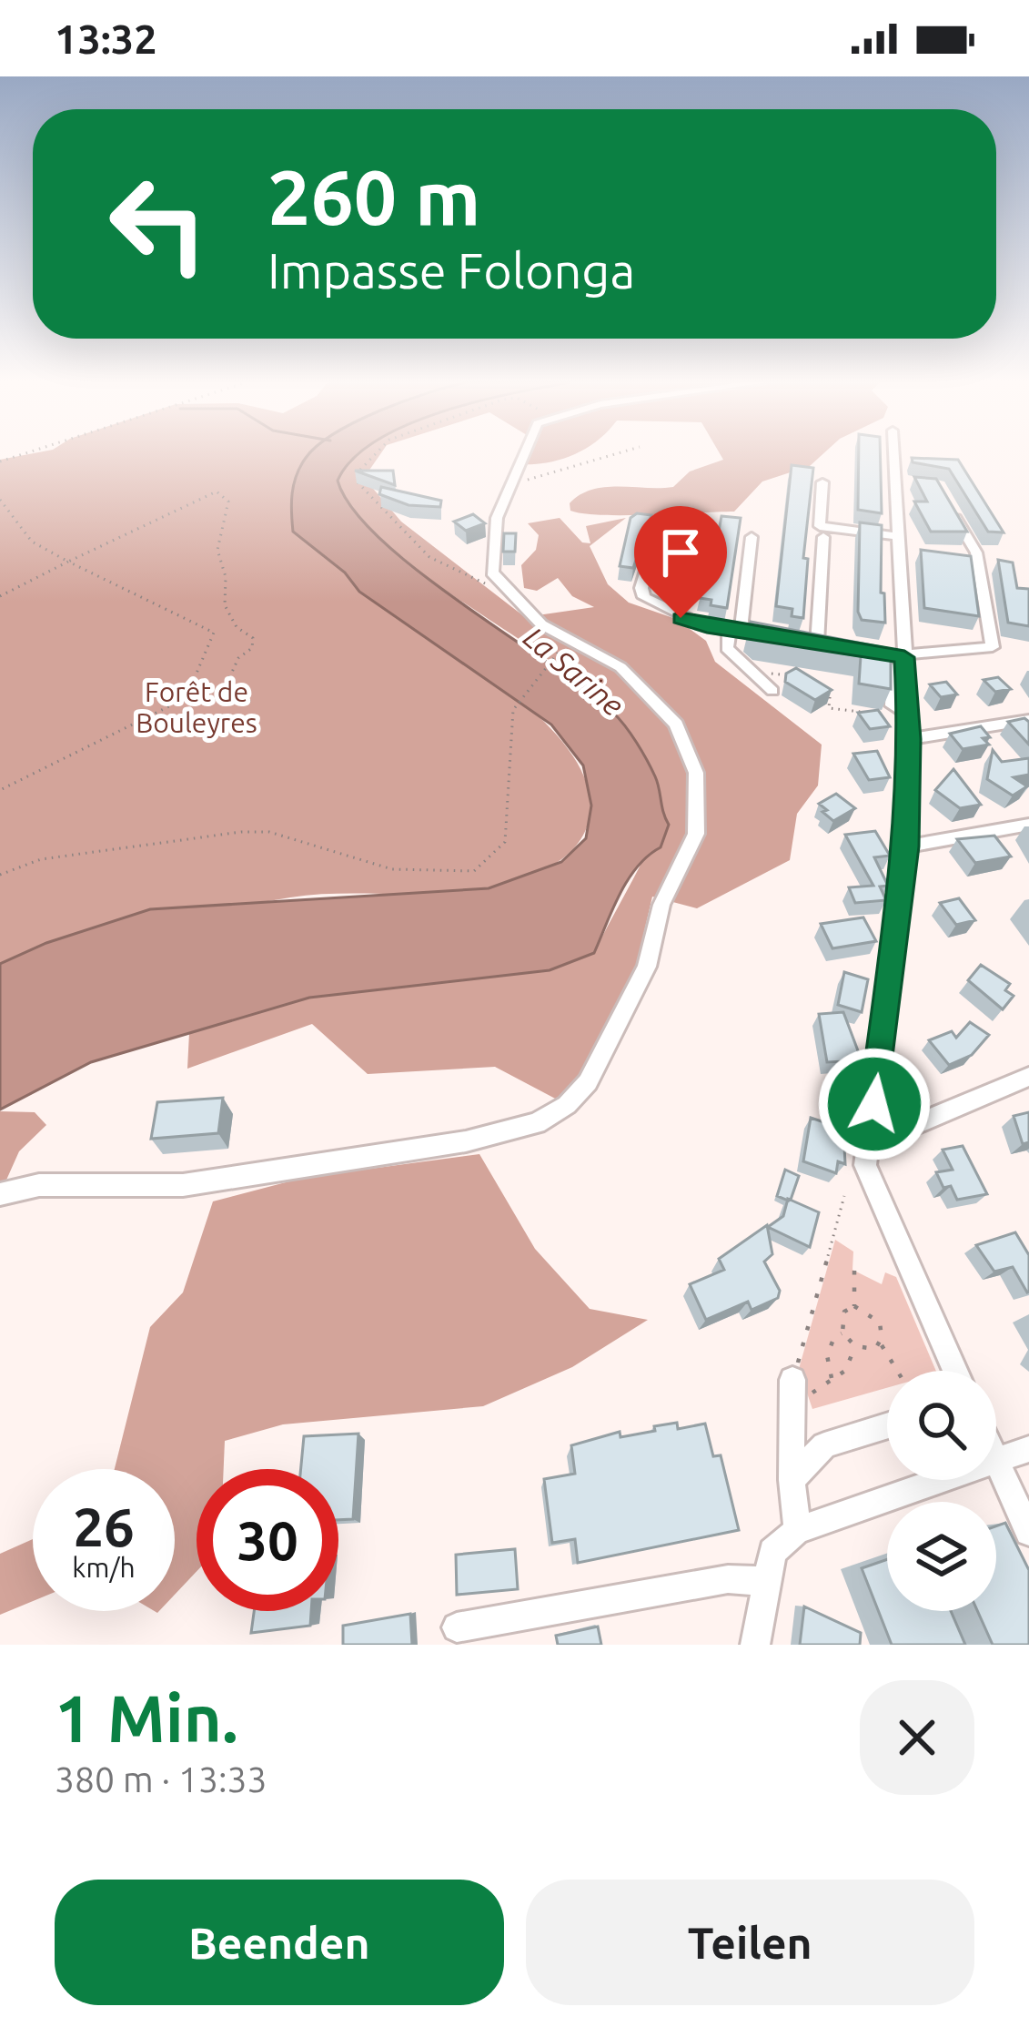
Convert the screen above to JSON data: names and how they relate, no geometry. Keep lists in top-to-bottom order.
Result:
{
  "water": ["La Sarine"],
  "parks": ["Forêt de Bouleyres"],
  "page": {
    "status": "13:32",
    "turn": ["260 m", "Impasse Folonga"],
    "speed": "26 km/h",
    "limit": "30",
    "heading": ["1 Min.", "380 m · 13:33"],
    "buttons": ["Beenden", "Teilen"]
  }
}
